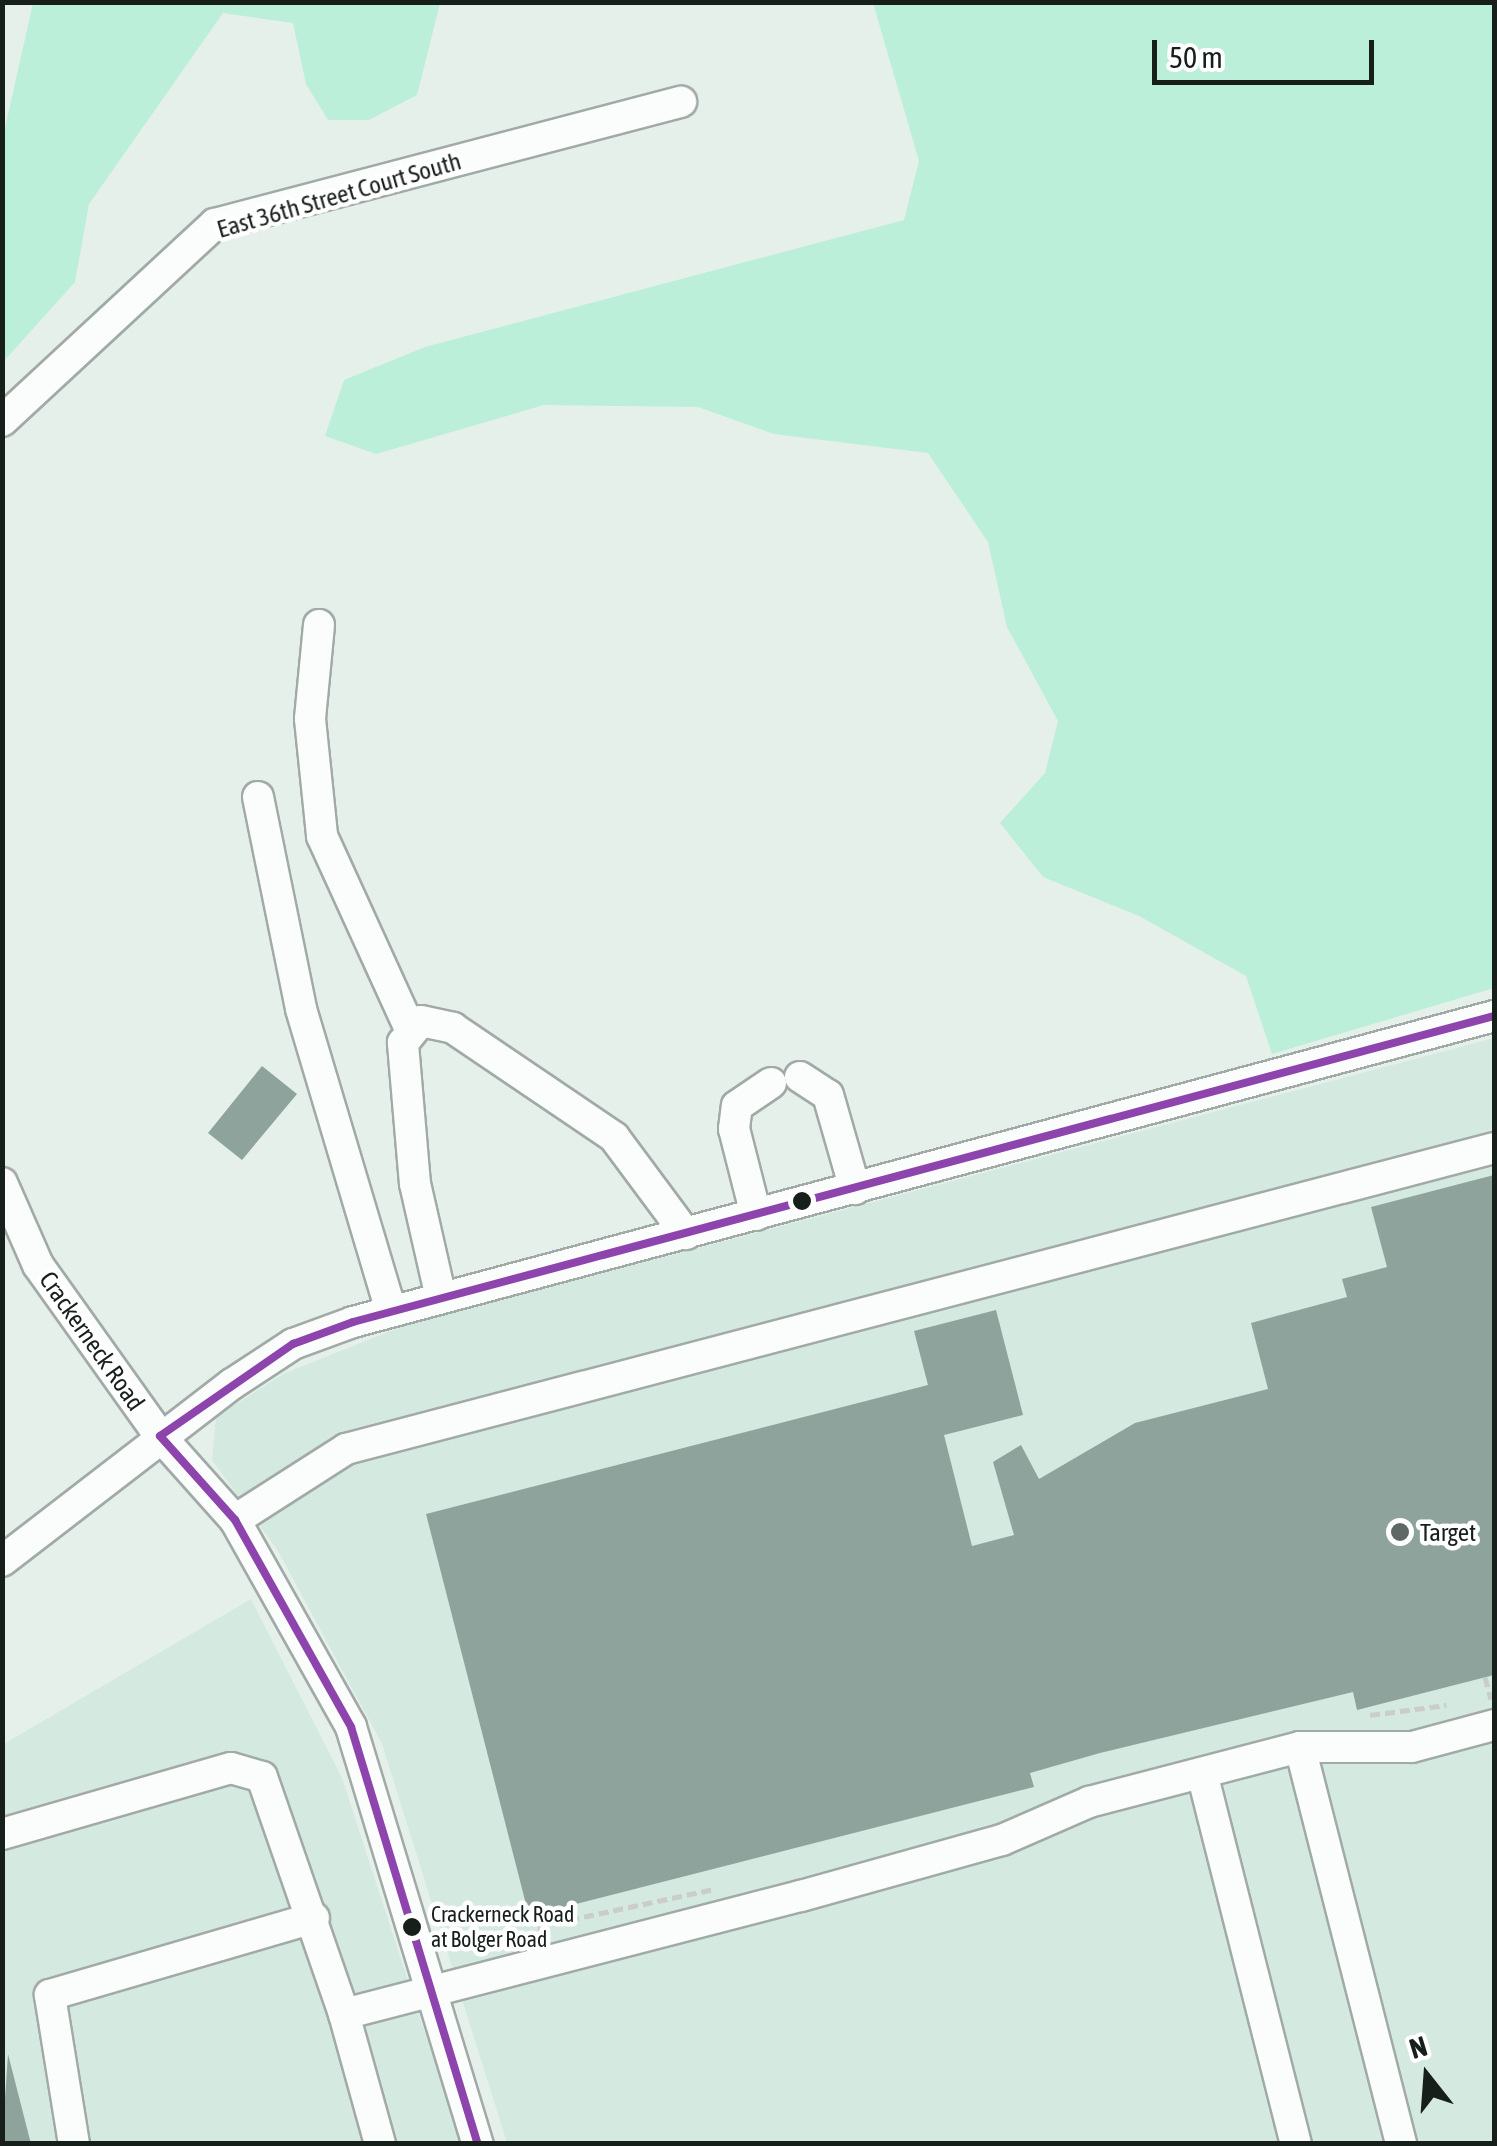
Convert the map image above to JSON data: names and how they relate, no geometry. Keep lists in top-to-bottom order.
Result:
{
  "streets": {
    "street": ["East 36th Street Court South", "Crackerneck Road"]
  },
  "places": ["Target", "Crackerneck Road at Bolger Road"],
  "scale_bar": "50 m",
  "north": "top"
}
